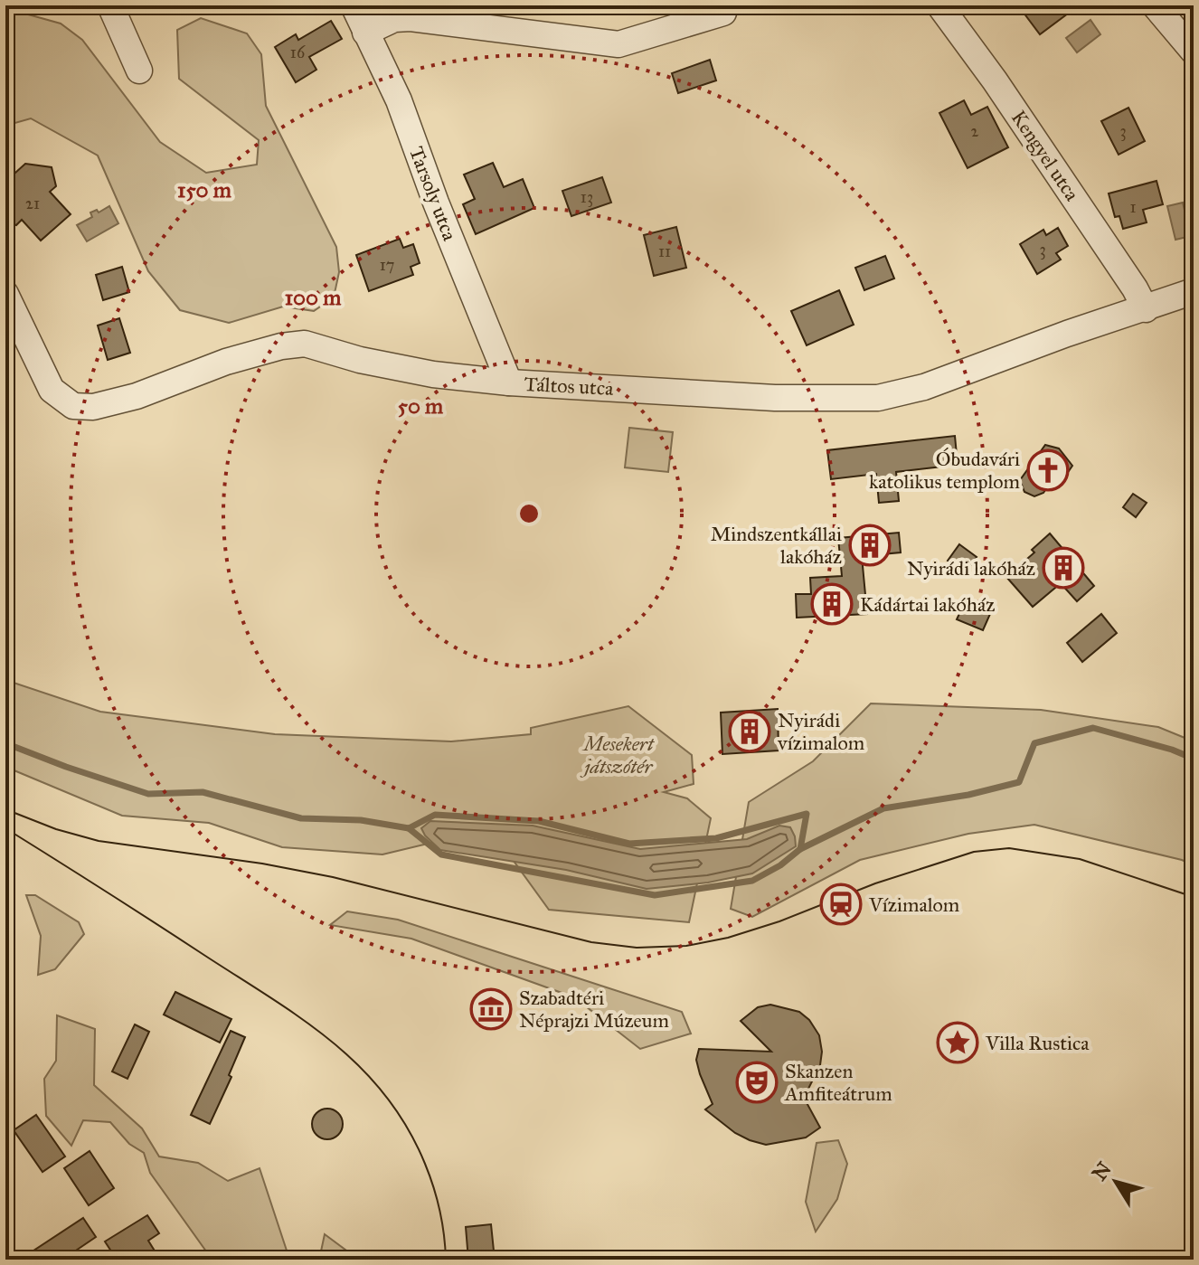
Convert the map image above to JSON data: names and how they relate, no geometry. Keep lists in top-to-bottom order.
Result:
{
  "streets": {
    "street": ["Kengyel utca", "Tarsoly utca", "Táltos utca"]
  },
  "crossings": [
    ["Kengyel utca", "Táltos utca"],
    ["Tarsoly utca", "Táltos utca"]
  ],
  "parks": ["Mesekert játszótér"],
  "places": {
    "church": ["Óbudavári katolikus templom"],
    "building": [
      "Mindszentkállai lakóház",
      "Nyirádi lakóház",
      "Kádártai lakóház",
      "Nyirádi vízimalom"
    ],
    "station": ["Vízimalom"],
    "museum": ["Szabadtéri Néprajzi Múzeum"],
    "place": ["Villa Rustica"],
    "theatre": ["Skanzen Amfiteátrum"]
  },
  "house_numbers": [
    "16",
    "2",
    "3",
    "13",
    "21",
    "1",
    "3",
    "11",
    "17"
  ],
  "north": "top left",
  "rings": ["150 m", "100 m", "50 m"]
}
